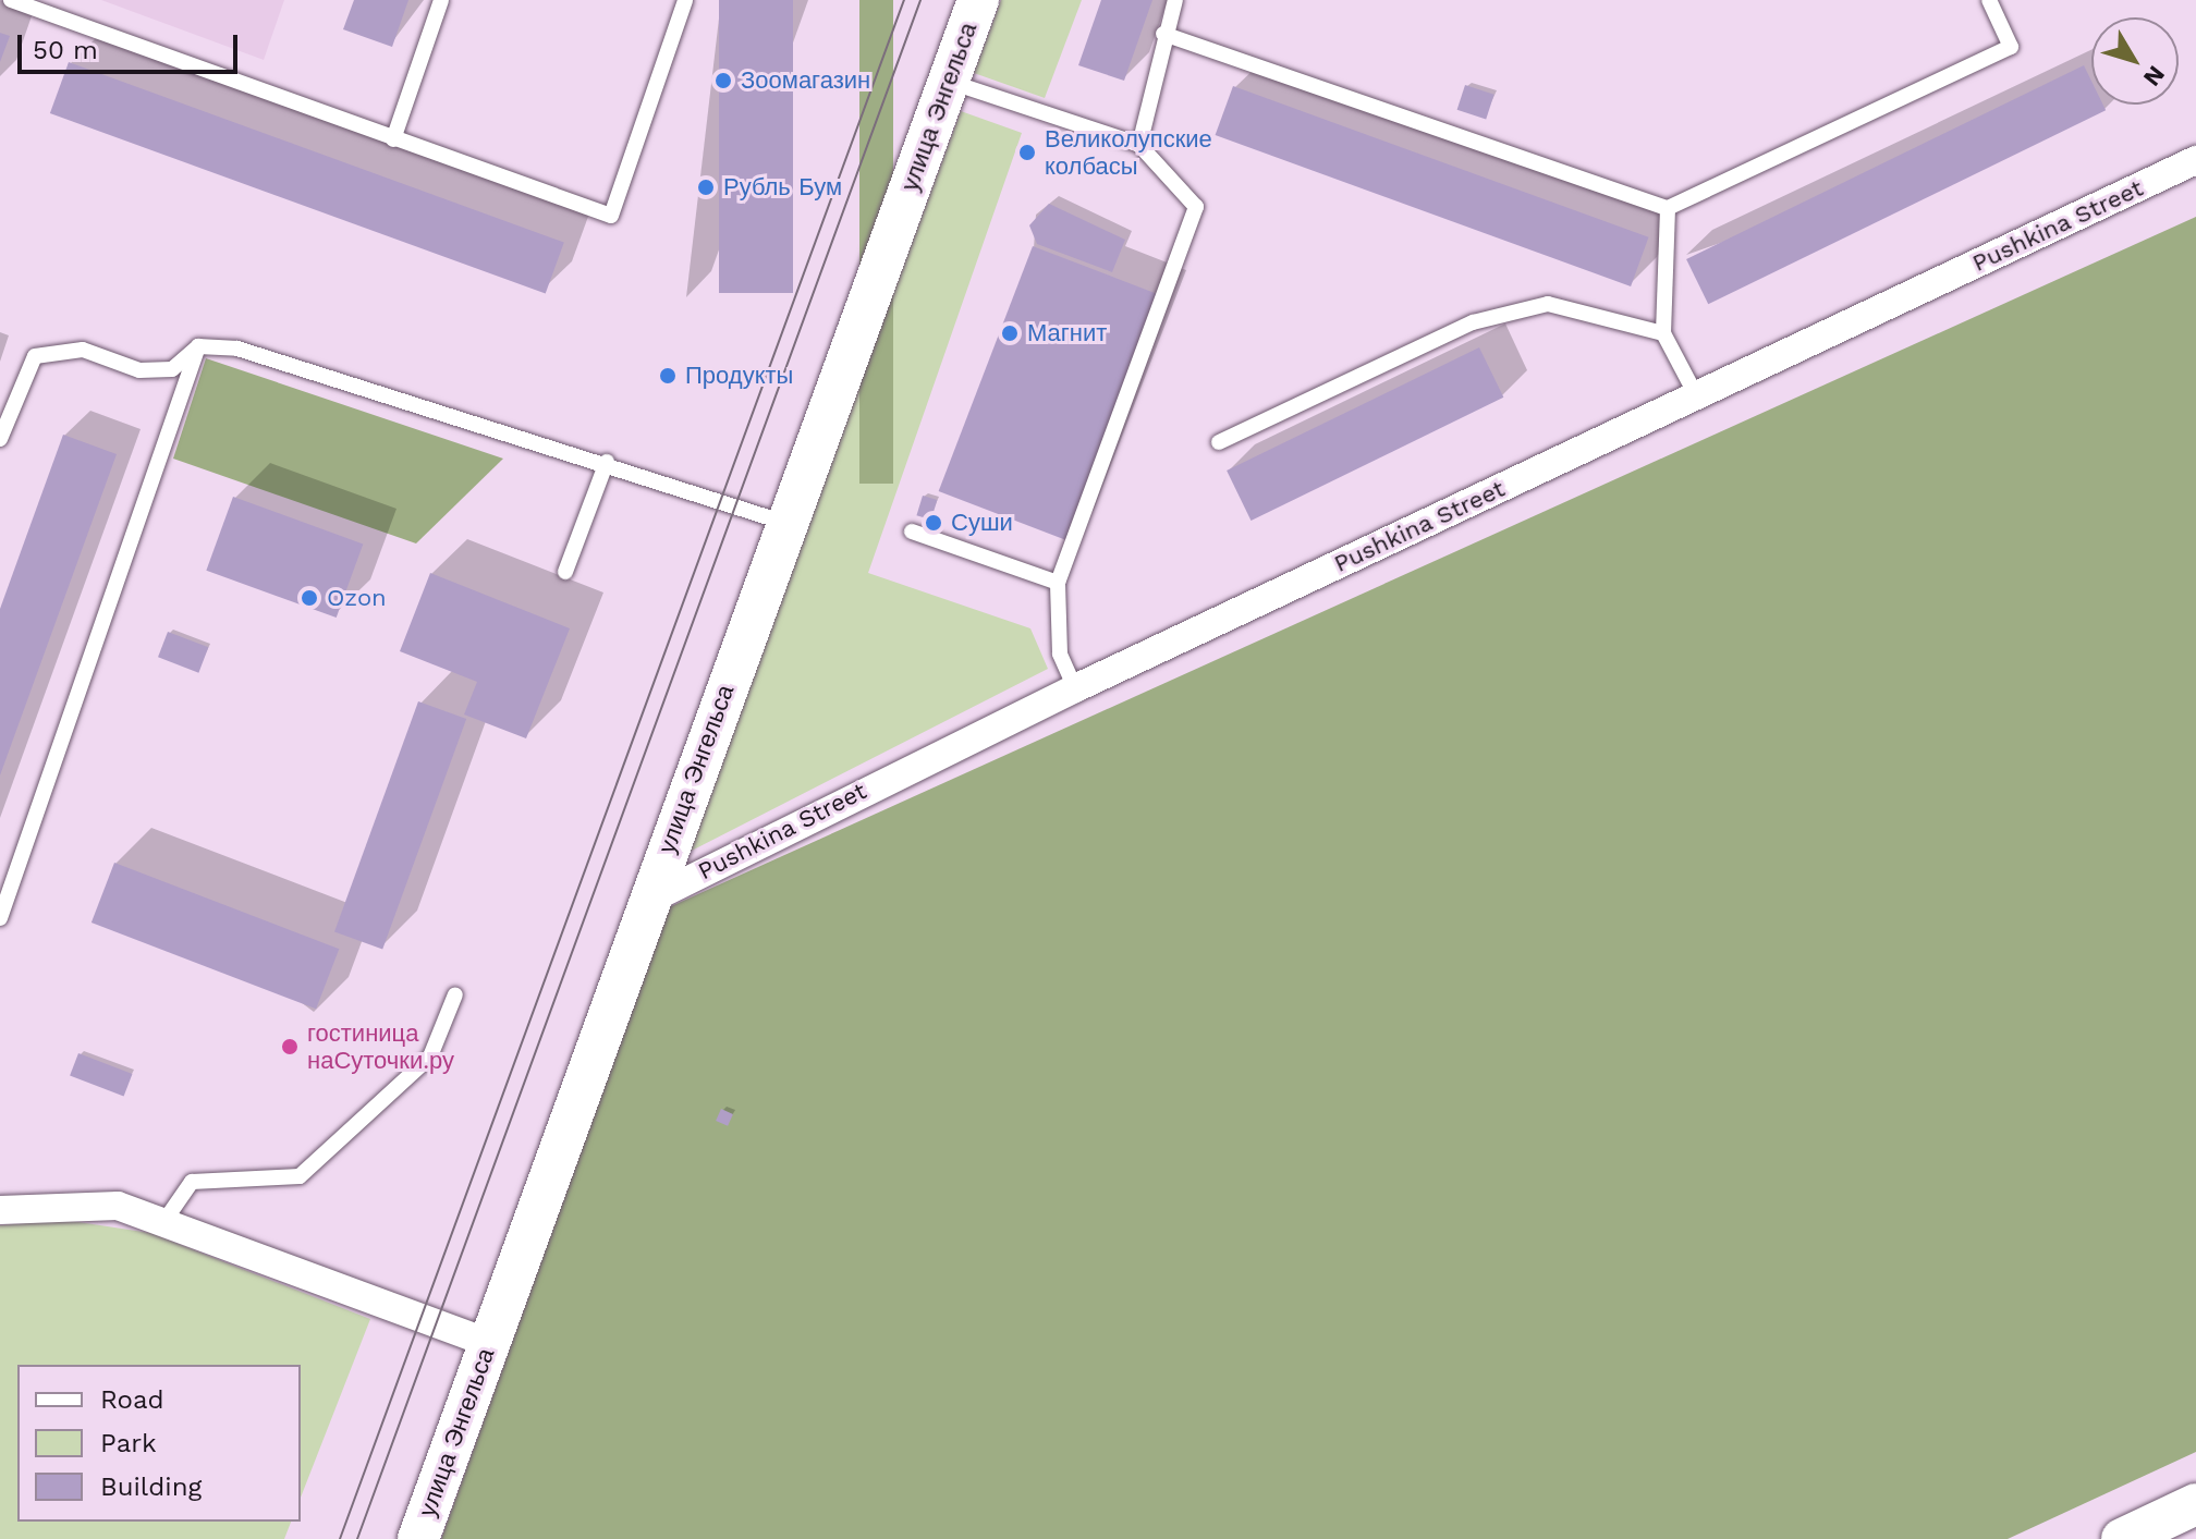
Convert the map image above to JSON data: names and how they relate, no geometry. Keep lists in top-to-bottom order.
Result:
{
  "streets": {
    "main road": ["улица Энгельса"],
    "street": ["Pushkina Street"]
  },
  "crossings": [
    ["улица Энгельса", "Pushkina Street"]
  ],
  "places": [
    "Зоомагазин",
    "Великолупские колбасы",
    "Рубль Бум",
    "Магнит",
    "Продукты",
    "Суши",
    "Ozon",
    "гостиница наСуточки.ру"
  ],
  "legend": ["Road", "Park", "Building"],
  "scale_bar": "50 m",
  "north": "bottom right"
}
